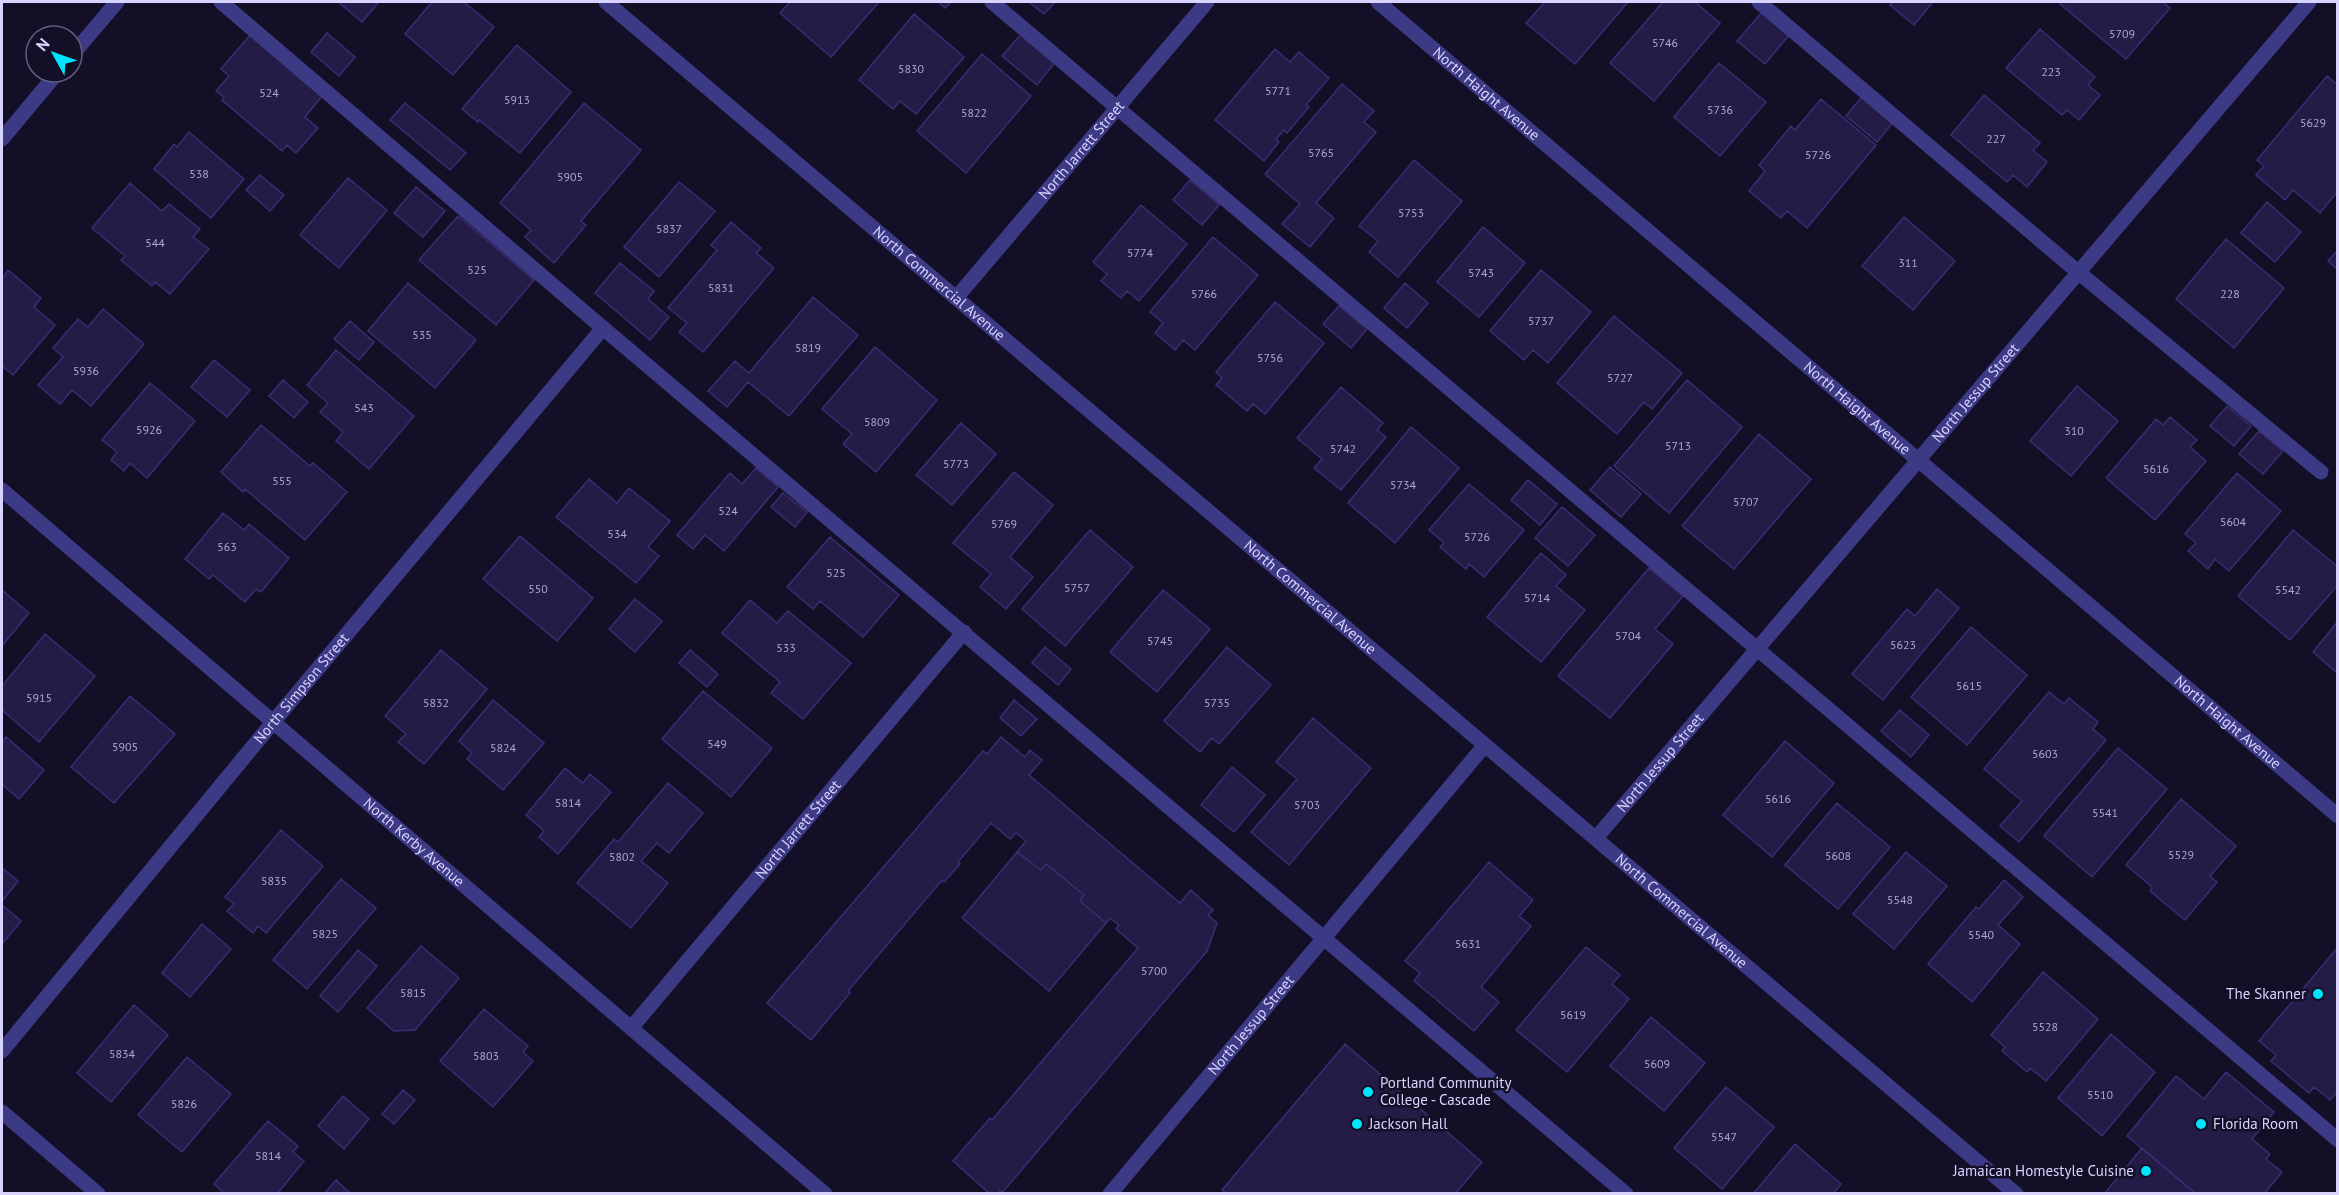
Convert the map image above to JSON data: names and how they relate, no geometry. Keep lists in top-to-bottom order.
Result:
{
  "streets": {
    "street": [
      "North Haight Avenue",
      "North Jarrett Street",
      "North Commercial Avenue",
      "North Jessup Street",
      "North Simpson Street",
      "North Kerby Avenue"
    ]
  },
  "crossings": [
    ["North Haight Avenue", "North Jessup Street"],
    ["North Jarrett Street", "North Commercial Avenue"],
    ["North Jarrett Street", "North Kerby Avenue"],
    ["North Commercial Avenue", "North Jessup Street"],
    ["North Simpson Street", "North Kerby Avenue"]
  ],
  "places": [
    "The Skanner",
    "Portland Community College - Cascade",
    "Jackson Hall",
    "Florida Room",
    "Jamaican Homestyle Cuisine"
  ],
  "house_numbers": [
    "5709",
    "5746",
    "5830",
    "223",
    "5771",
    "524",
    "5913",
    "5736",
    "5822",
    "5629",
    "227",
    "5765",
    "5726",
    "538",
    "5905",
    "5753",
    "5837",
    "544",
    "5774",
    "311",
    "525",
    "5743",
    "5831",
    "5766",
    "228",
    "5737",
    "535",
    "5819",
    "5756",
    "5936",
    "5727",
    "543",
    "5809",
    "5926",
    "310",
    "5713",
    "5742",
    "5773",
    "5616",
    "555",
    "5734",
    "5707",
    "524",
    "5604",
    "5769",
    "534",
    "5726",
    "563",
    "525",
    "5757",
    "550",
    "5542",
    "5714",
    "5704",
    "5745",
    "5623",
    "533",
    "5615",
    "5915",
    "5832",
    "5735",
    "549",
    "5905",
    "5824",
    "5603",
    "5616",
    "5814",
    "5703",
    "5541",
    "5529",
    "5608",
    "5802",
    "5835",
    "5548",
    "5825",
    "5540",
    "5631",
    "5700",
    "5815",
    "5619",
    "5528",
    "5834",
    "5803",
    "5609",
    "5510",
    "5826",
    "5547",
    "5814"
  ],
  "north": "top left"
}
